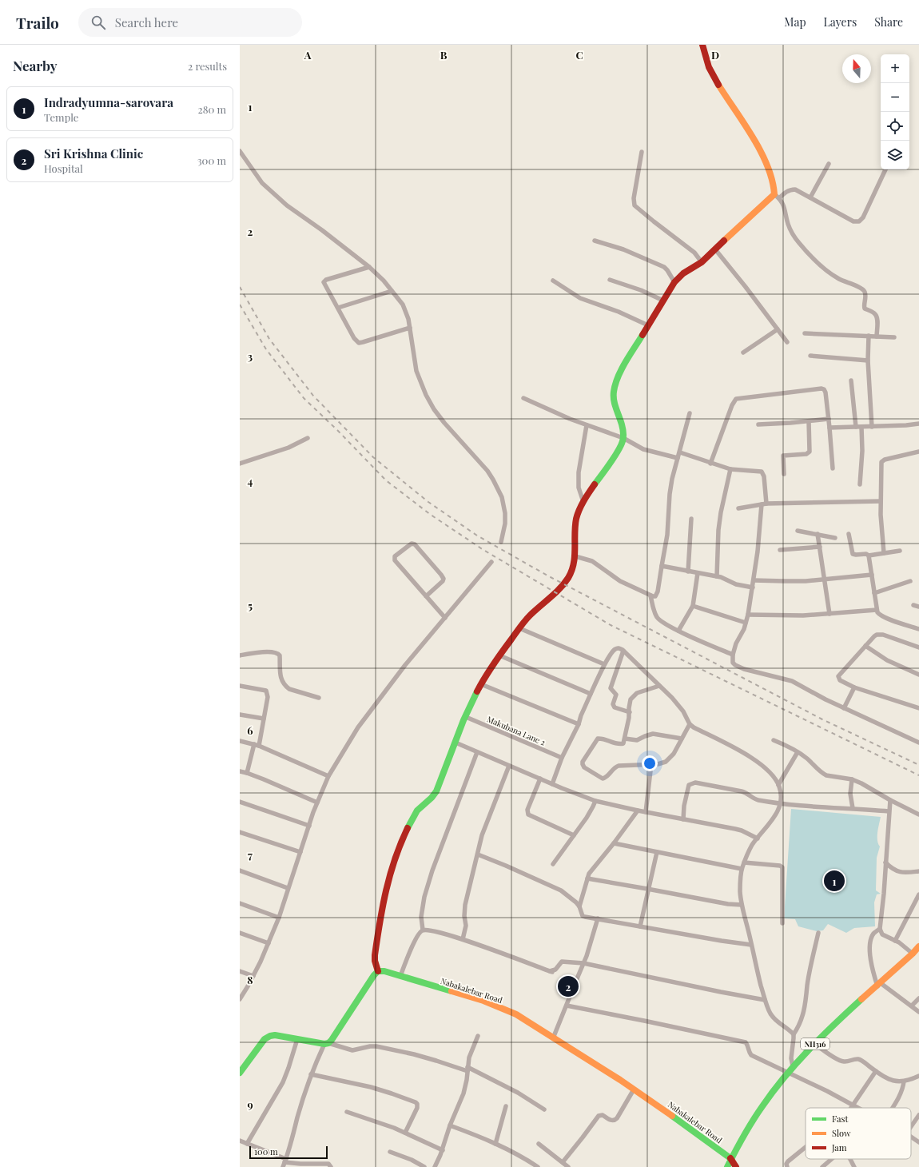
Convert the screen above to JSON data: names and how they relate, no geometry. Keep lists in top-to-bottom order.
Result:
{
  "streets": {
    "main road": ["Nabakalebar Road", "NH316"],
    "street": ["Makubana Lane 2"]
  },
  "crossings": [
    ["Nabakalebar Road", "NH316"]
  ],
  "legend": ["Fast", "Slow", "Jam"],
  "scale_bar": "100 m",
  "north": "top",
  "page": {
    "header": "Trailo",
    "search": "Search here",
    "nav": ["Map", "Layers", "Share"],
    "heading": ["Nearby", "2 results"],
    "map_buttons": ["+", "−"],
    "list": [
      {
        "mark": "1",
        "name": "Indradyumna-sarovara",
        "note": "Temple",
        "value": "280 m"
      },
      {
        "mark": "2",
        "name": "Sri Krishna Clinic",
        "note": "Hospital",
        "value": "300 m"
      }
    ],
    "pins": ["1", "2"],
    "scale": "100 m"
  },
  "grid": {
    "columns": [
      "A",
      "B",
      "C",
      "D"
    ],
    "rows": [
      "1",
      "2",
      "3",
      "4",
      "5",
      "6",
      "7",
      "8",
      "9"
    ]
  }
}
